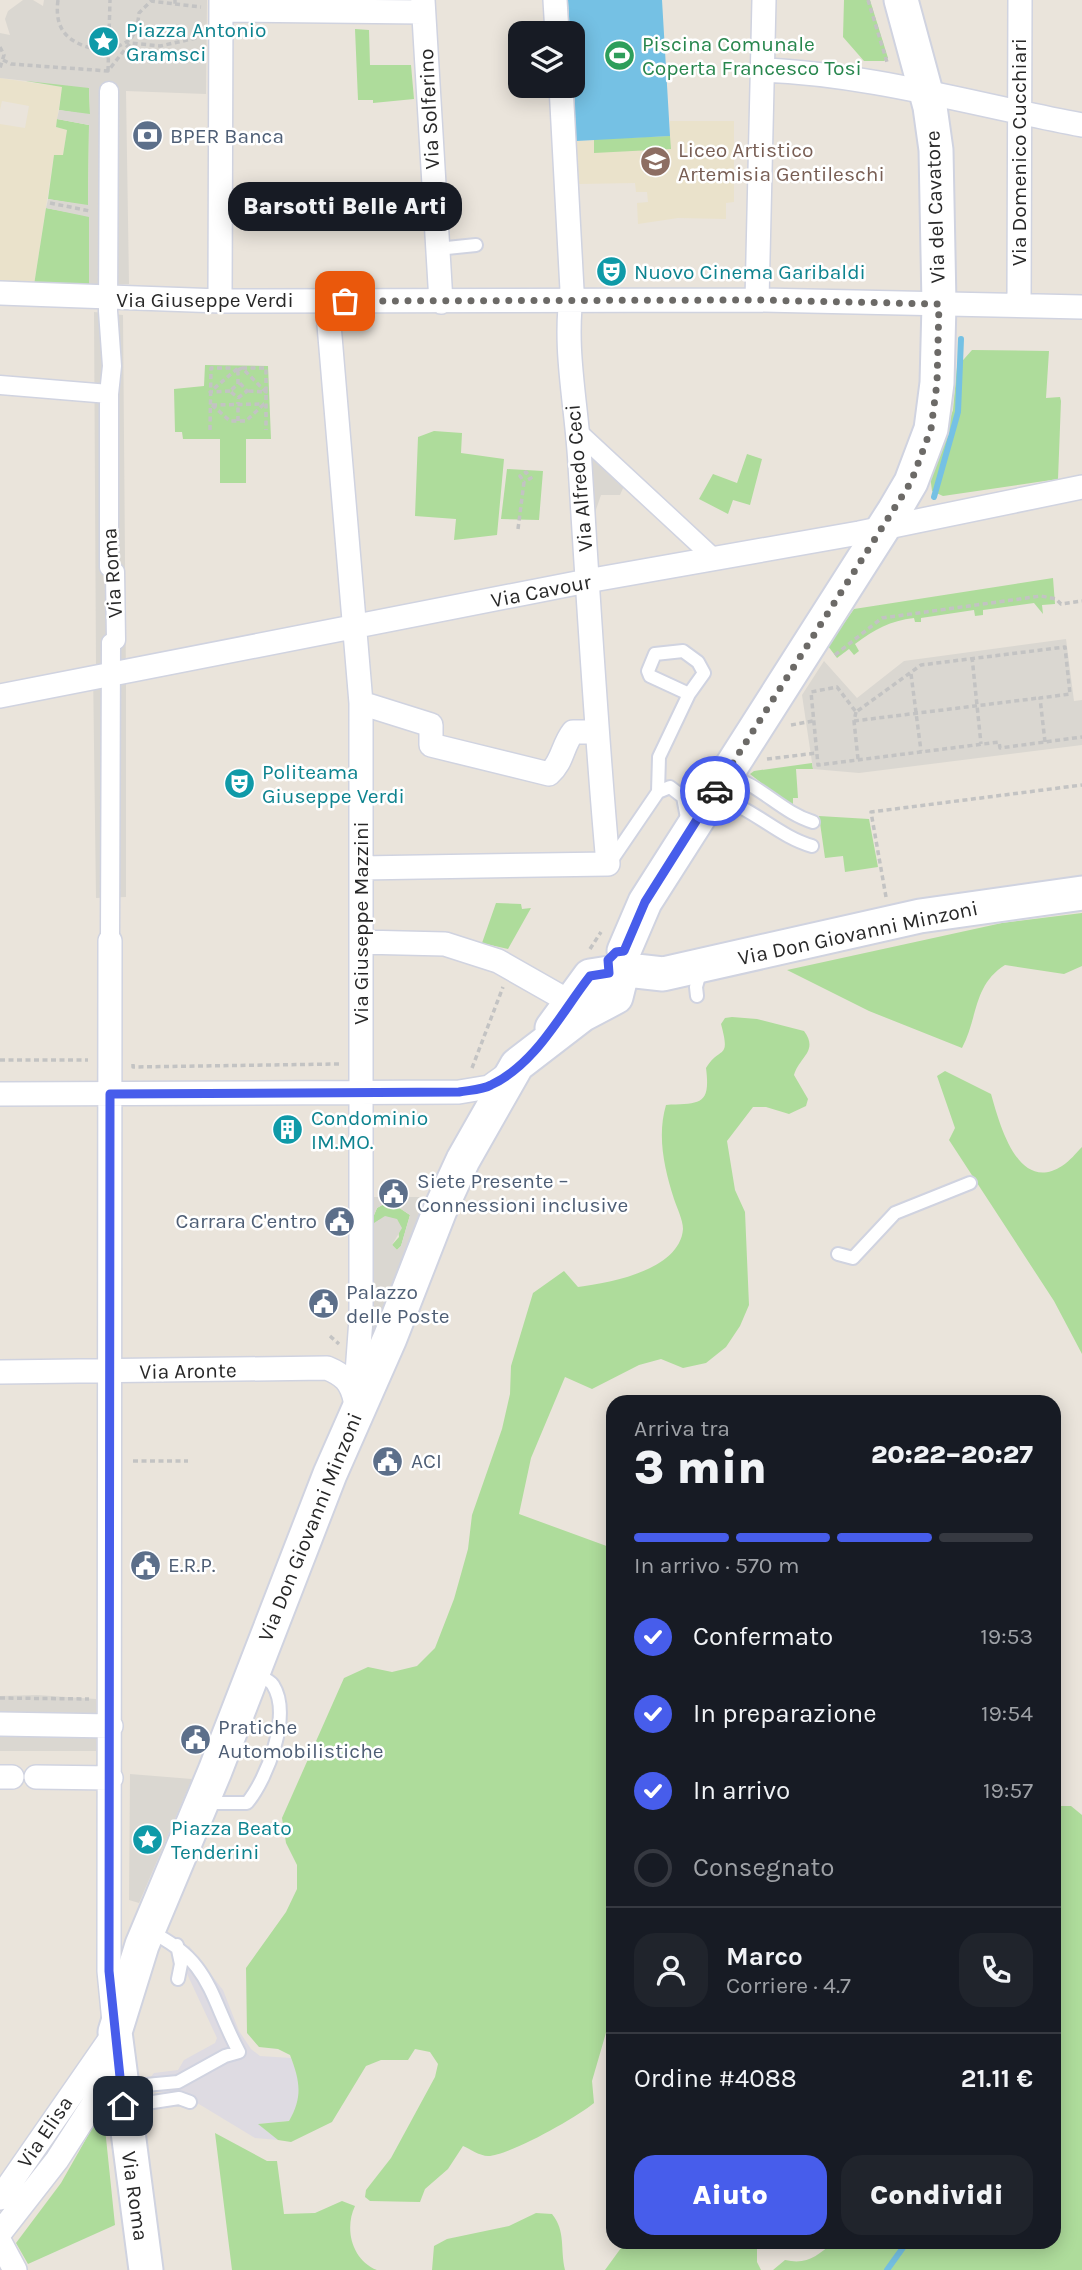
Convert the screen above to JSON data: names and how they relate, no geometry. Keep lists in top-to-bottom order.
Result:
{
  "streets": {
    "main road": ["Via del Cavatore", "Via Roma", "Via Don Giovanni Minzoni"],
    "street": [
      "Via Solferino",
      "Via Domenico Cucchiari",
      "Via Giuseppe Verdi",
      "Via Alfredo Ceci",
      "Via Cavour",
      "Via Giuseppe Mazzini",
      "Via Aronte",
      "Via Elisa"
    ]
  },
  "crossings": [
    ["Via Solferino", "Via Giuseppe Verdi"],
    ["Via Domenico Cucchiari", "Via Giuseppe Verdi"],
    ["Via del Cavatore", "Via Giuseppe Verdi"],
    ["Via del Cavatore", "Via Cavour"],
    ["Via del Cavatore", "Via Don Giovanni Minzoni"],
    ["Via Giuseppe Verdi", "Via Alfredo Ceci"],
    ["Via Giuseppe Verdi", "Via Roma"],
    ["Via Giuseppe Verdi", "Via Giuseppe Mazzini"],
    ["Via Alfredo Ceci", "Via Cavour"],
    ["Via Roma", "Via Cavour"],
    ["Via Roma", "Via Don Giovanni Minzoni"],
    ["Via Roma", "Via Aronte"],
    ["Via Roma", "Via Elisa"],
    ["Via Cavour", "Via Giuseppe Mazzini"],
    ["Via Giuseppe Mazzini", "Via Don Giovanni Minzoni"],
    ["Via Giuseppe Mazzini", "Via Aronte"],
    ["Via Don Giovanni Minzoni", "Via Aronte"],
    ["Via Don Giovanni Minzoni", "Via Elisa"]
  ],
  "places": {
    "place": ["Piazza Antonio Gramsci", "Piazza Beato Tenderini"],
    "sports": ["Piscina Comunale Coperta Francesco Tosi"],
    "bank": ["BPER Banca"],
    "school or university": ["Liceo Artistico Artemisia Gentileschi"],
    "theatre": ["Nuovo Cinema Garibaldi", "Politeama Giuseppe Verdi"],
    "other": ["Barsotti Belle Arti"],
    "building": ["Condominio IM.MO."],
    "public building": [
      "Siete Presente – Connessioni inclusive",
      "Carrara C'entro",
      "Palazzo delle Poste",
      "ACI",
      "E.R.P.",
      "Pratiche Automobilistiche"
    ]
  },
  "page": {
    "bubble": "Barsotti Belle Arti",
    "heading": ["3 min", "Arriva tra", "20:22–20:27"],
    "panel": [
      "Marco",
      "Corriere · 4.7",
      "Ordine #4088",
      "21.11 €"
    ],
    "bar": "In arrivo · 570 m",
    "list": [
      ["Confermato", "19:53"],
      ["In preparazione", "19:54"],
      ["In arrivo", "19:57"],
      "Consegnato"
    ],
    "buttons": ["Aiuto", "Condividi"]
  }
}
